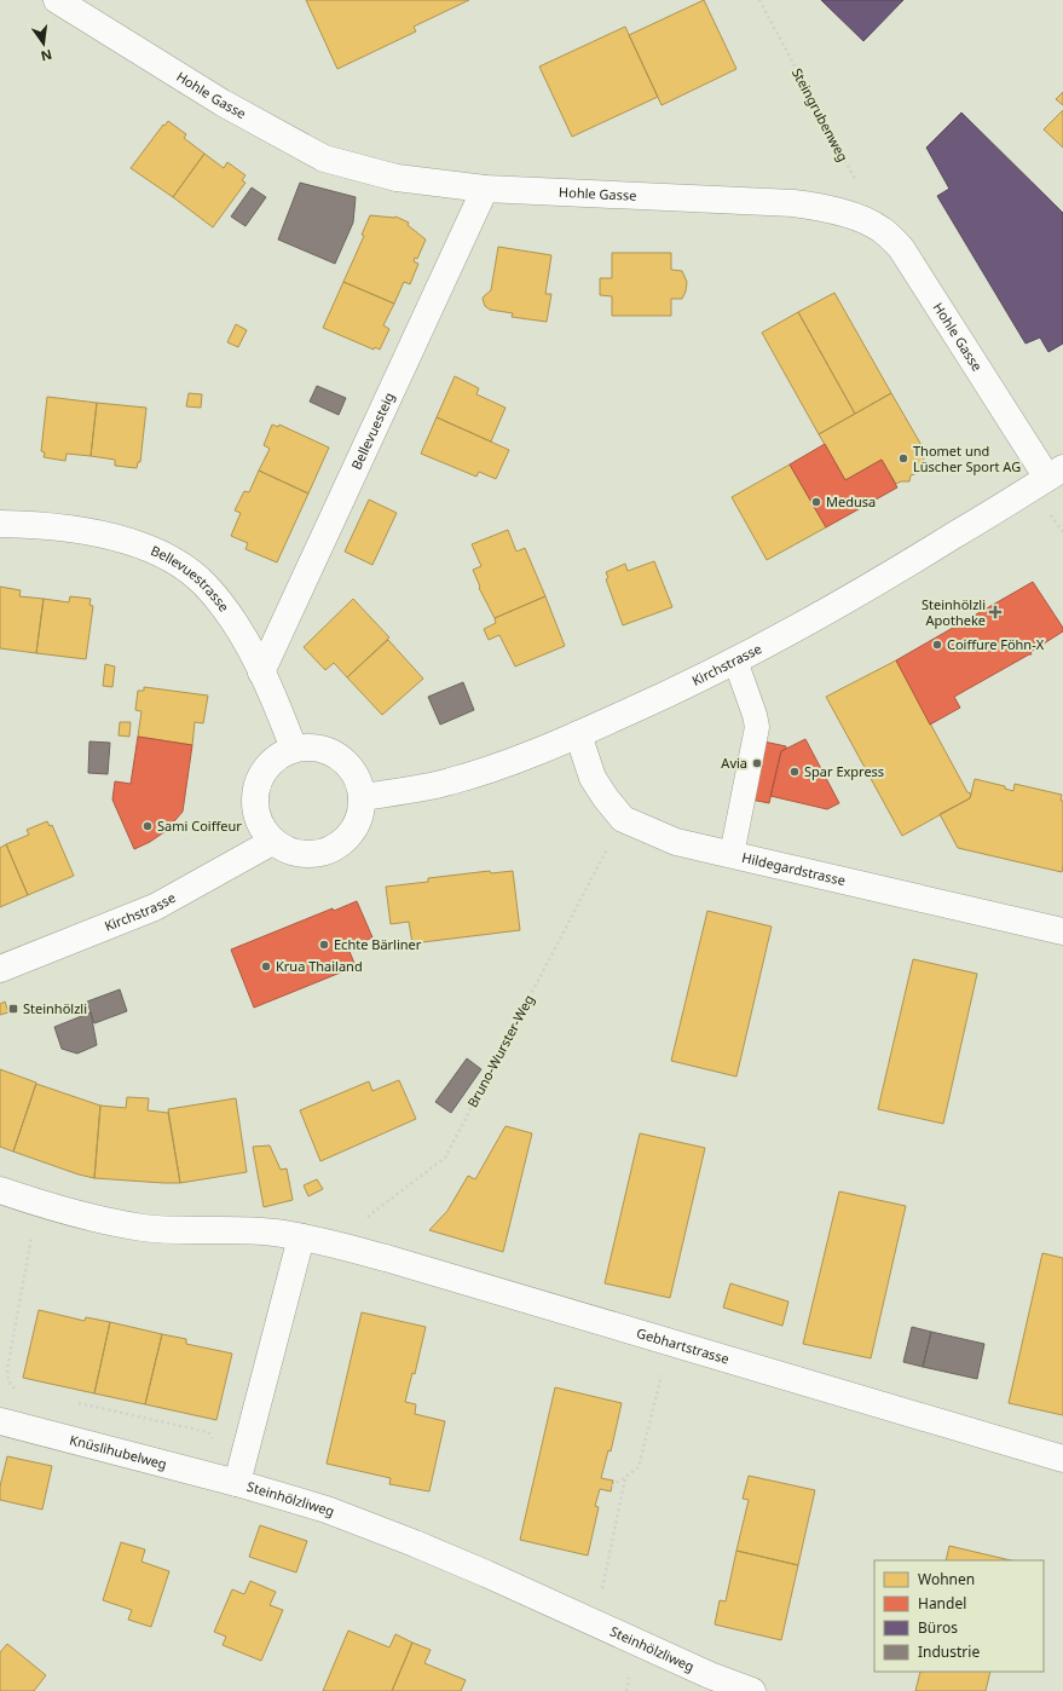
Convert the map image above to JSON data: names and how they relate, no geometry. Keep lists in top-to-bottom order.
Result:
{
  "streets": {
    "street": [
      "Hohle Gasse",
      "Bellevuesteig",
      "Bellevuestrasse",
      "Kirchstrasse",
      "Hildegardstrasse",
      "Gebhartstrasse",
      "Knüslihubelweg",
      "Steinhölzliweg"
    ],
    "path": ["Steingrubenweg", "Bruno-Wurster-Weg"]
  },
  "crossings": [
    ["Hohle Gasse", "Steingrubenweg"],
    ["Hohle Gasse", "Bellevuesteig"],
    ["Hohle Gasse", "Kirchstrasse"],
    ["Bellevuesteig", "Bellevuestrasse"],
    ["Bellevuestrasse", "Kirchstrasse"],
    ["Kirchstrasse", "Hildegardstrasse"],
    ["Hildegardstrasse", "Bruno-Wurster-Weg"],
    ["Bruno-Wurster-Weg", "Gebhartstrasse"],
    ["Gebhartstrasse", "Steinhölzliweg"],
    ["Knüslihubelweg", "Steinhölzliweg"]
  ],
  "places": {
    "other": [
      "Thomet und Lüscher Sport AG",
      "Medusa",
      "Coiffure Föhn-X",
      "Avia",
      "Spar Express",
      "Sami Coiffeur",
      "Echte Bärliner",
      "Krua Thailand"
    ],
    "health": ["Steinhölzli Apotheke"],
    "transit": ["Steinhölzli"]
  },
  "legend": [
    "Wohnen",
    "Handel",
    "Büros",
    "Industrie"
  ],
  "north": "bottom"
}
